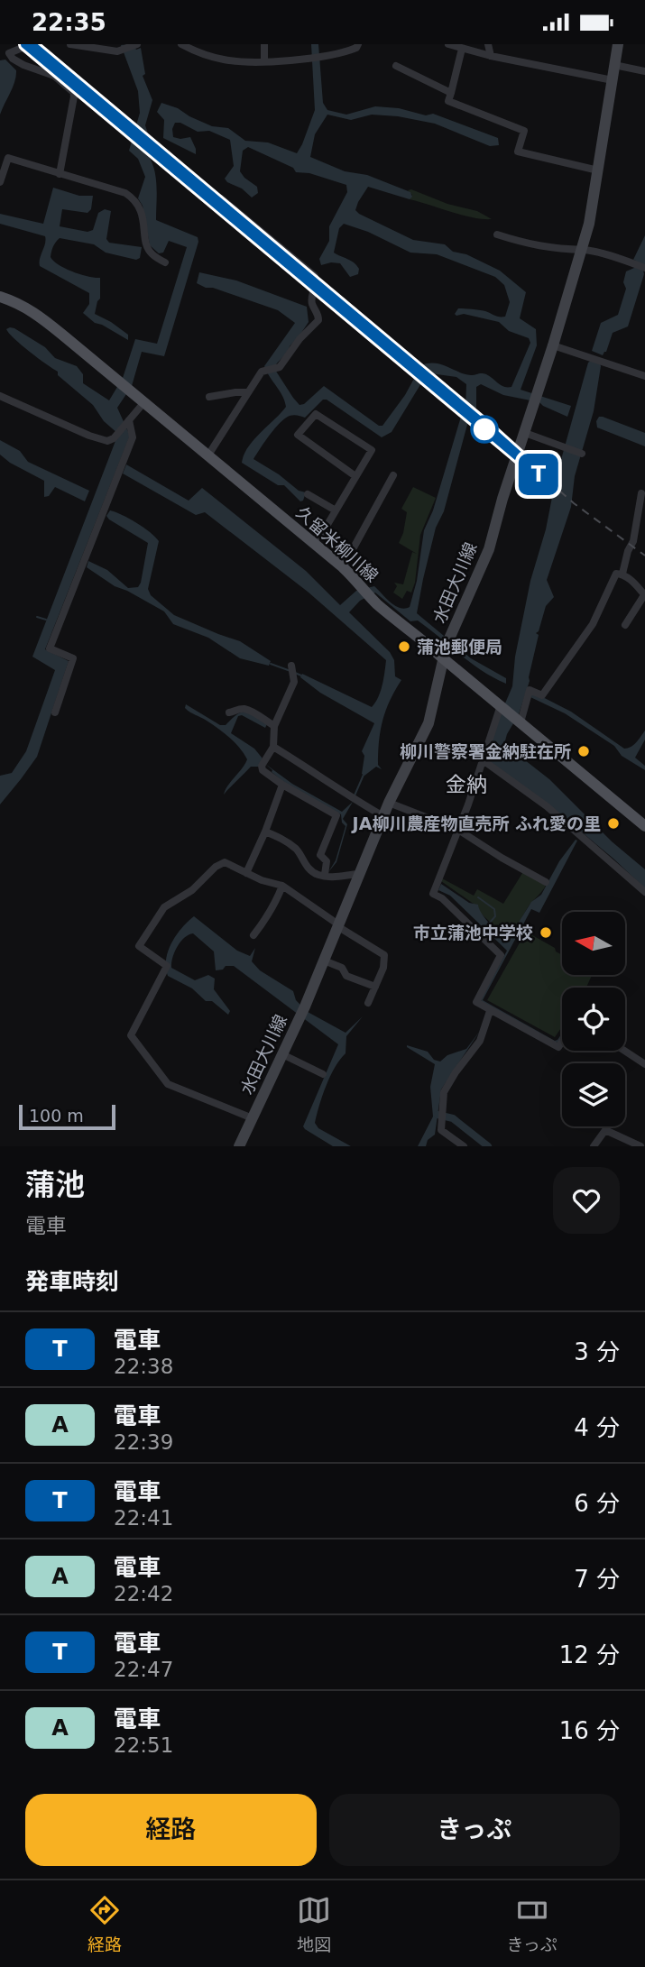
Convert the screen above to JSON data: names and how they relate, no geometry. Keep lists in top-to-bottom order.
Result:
{
  "streets": {
    "main road": ["久留米柳川線", "水田大川線"]
  },
  "crossings": [
    ["久留米柳川線", "水田大川線"]
  ],
  "districts": ["金納"],
  "places": [
    "蒲池郵便局",
    "柳川警察署金納駐在所",
    "JA柳川農産物直売所 ふれ愛の里",
    "市立蒲池中学校"
  ],
  "scale_bar": "100 m",
  "north": "left",
  "page": {
    "status": "22:35",
    "on_map": "T",
    "scale": "100 m",
    "heading": [
      ["蒲池", "電車"],
      "発車時刻"
    ],
    "list": [
      {
        "mark": "T",
        "name": "電車",
        "note": "22:38",
        "value": "3 分"
      },
      {
        "mark": "A",
        "name": "電車",
        "note": "22:39",
        "value": "4 分"
      },
      {
        "mark": "T",
        "name": "電車",
        "note": "22:41",
        "value": "6 分"
      },
      {
        "mark": "A",
        "name": "電車",
        "note": "22:42",
        "value": "7 分"
      },
      {
        "mark": "T",
        "name": "電車",
        "note": "22:47",
        "value": "12 分"
      },
      {
        "mark": "A",
        "name": "電車",
        "note": "22:51",
        "value": "16 分"
      }
    ],
    "buttons": ["経路", "きっぷ"],
    "tabs": ["経路", "地図", "きっぷ"]
  }
}
